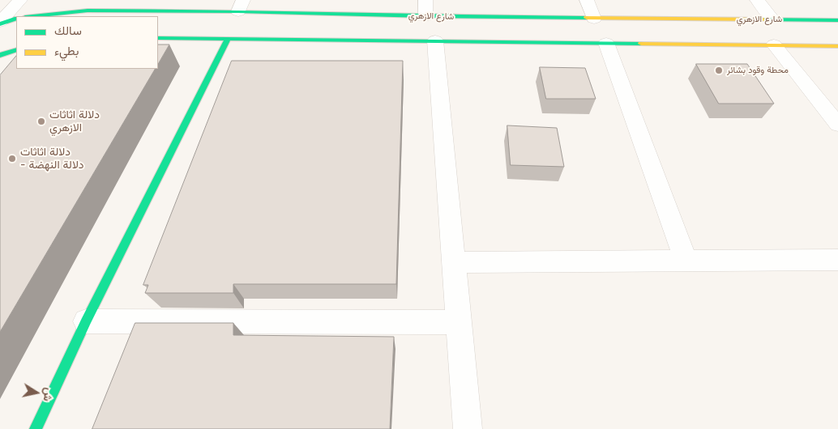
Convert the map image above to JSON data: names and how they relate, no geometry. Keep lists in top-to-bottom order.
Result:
{
  "streets": {
    "street": ["شارع الازهري"]
  },
  "places": ["محطة وقود بشائر", "دلالة اثاثات الازهري", "دلالة اثاثات - دلالة النهضة"],
  "legend": ["سالك", "بطيء"],
  "north": "right"
}
